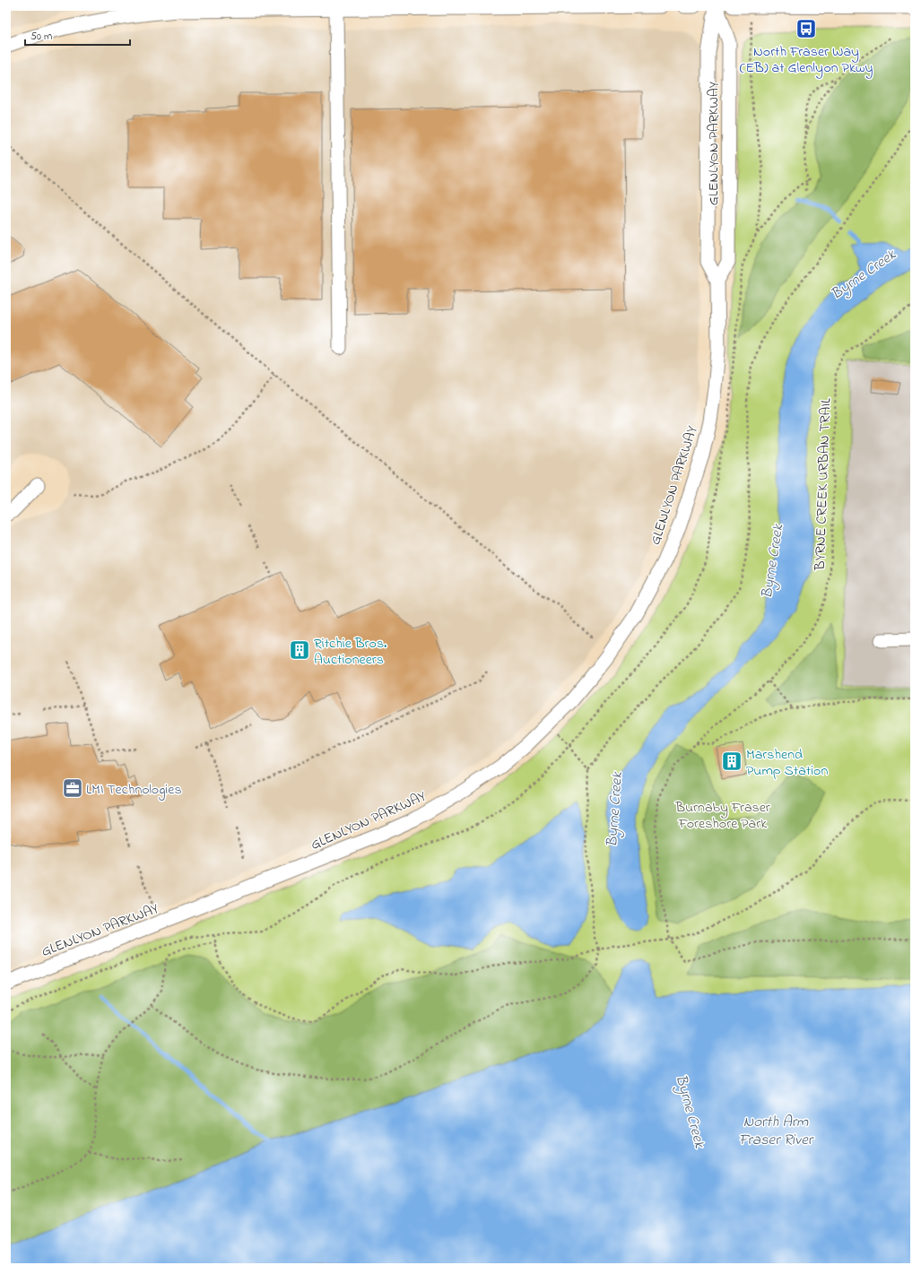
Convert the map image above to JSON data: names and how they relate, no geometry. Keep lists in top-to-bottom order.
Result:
{
  "streets": {
    "street": ["GLENLYON PARKWAY"],
    "path": ["BYRNE CREEK URBAN TRAIL"]
  },
  "water": ["Byrne Creek", "North Arm Fraser River"],
  "parks": ["Burnaby Fraser Foreshore Park"],
  "places": {
    "bus stop": ["North Fraser Way (EB) at Glenlyon Pkwy"],
    "building": ["Ritchie Bros. Auctioneers", "Marshend Pump Station"],
    "office": ["LMI Technologies"]
  },
  "scale_bar": "50 m"
}
